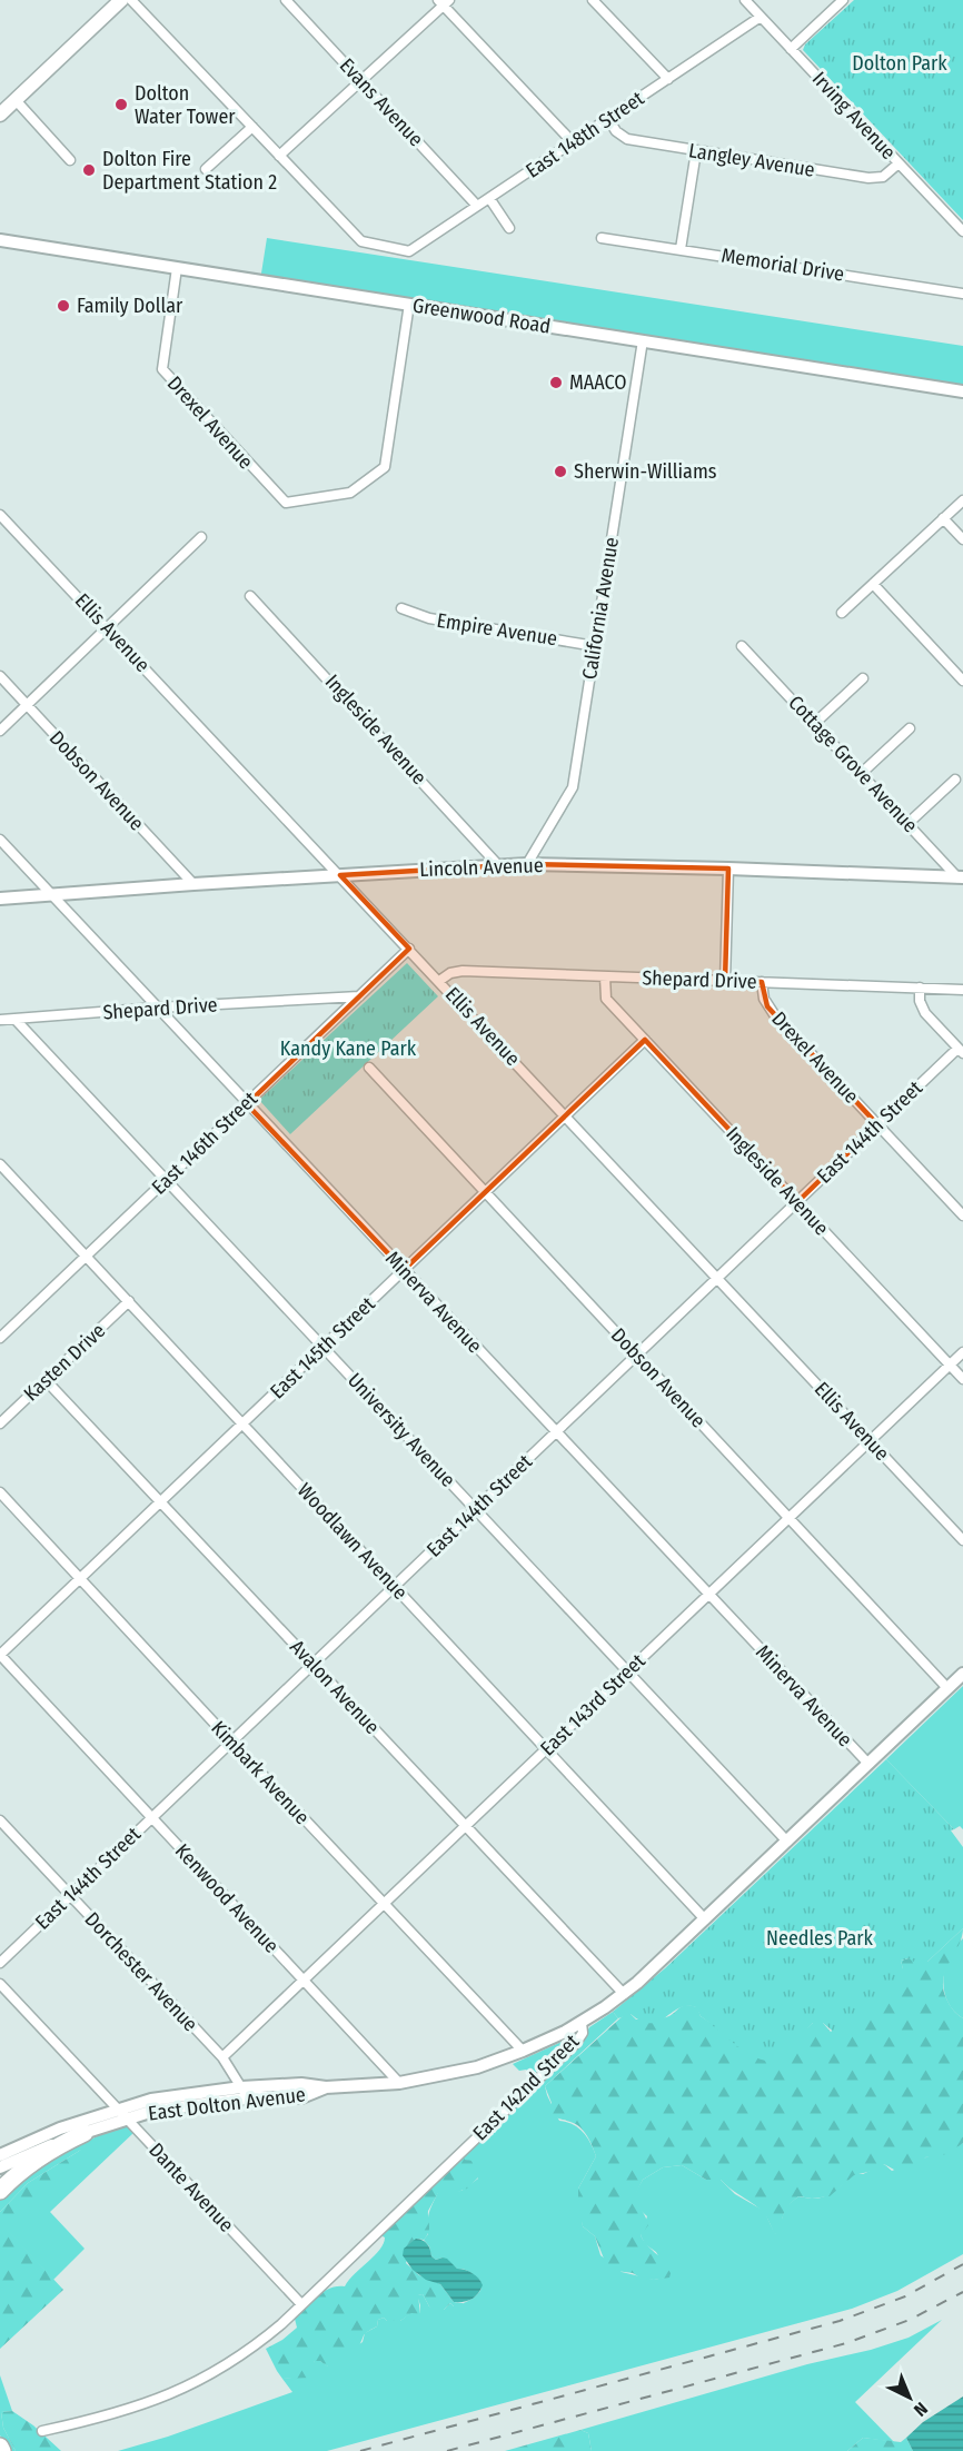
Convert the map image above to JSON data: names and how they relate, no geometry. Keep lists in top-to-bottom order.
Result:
{
  "streets": {
    "street": [
      "Evans Avenue",
      "Irving Avenue",
      "East 148th Street",
      "Langley Avenue",
      "Memorial Drive",
      "Greenwood Road",
      "Drexel Avenue",
      "California Avenue",
      "Empire Avenue",
      "Ellis Avenue",
      "Ingleside Avenue",
      "Cottage Grove Avenue",
      "Dobson Avenue",
      "Lincoln Avenue",
      "Shepard Drive",
      "East 144th Street",
      "East 146th Street",
      "Minerva Avenue",
      "East 145th Street",
      "Kasten Drive",
      "University Avenue",
      "Woodlawn Avenue",
      "Avalon Avenue",
      "East 143rd Street",
      "Kimbark Avenue",
      "Kenwood Avenue",
      "Dorchester Avenue",
      "East 142nd Street",
      "East Dolton Avenue",
      "Dante Avenue"
    ]
  },
  "crossings": [
    ["Evans Avenue", "East 148th Street"],
    ["Irving Avenue", "East 148th Street"],
    ["Irving Avenue", "Langley Avenue"],
    ["East 148th Street", "Langley Avenue"],
    ["Greenwood Road", "Drexel Avenue"],
    ["Greenwood Road", "California Avenue"],
    ["Drexel Avenue", "Shepard Drive"],
    ["Drexel Avenue", "East 144th Street"],
    ["California Avenue", "Empire Avenue"],
    ["California Avenue", "Lincoln Avenue"],
    ["Ellis Avenue", "Lincoln Avenue"],
    ["Ellis Avenue", "Shepard Drive"],
    ["Ellis Avenue", "East 144th Street"],
    ["Ellis Avenue", "East 146th Street"],
    ["Ellis Avenue", "East 145th Street"],
    ["Ellis Avenue", "East 143rd Street"],
    ["Ingleside Avenue", "Lincoln Avenue"],
    ["Ingleside Avenue", "Shepard Drive"],
    ["Ingleside Avenue", "East 144th Street"],
    ["Ingleside Avenue", "East 145th Street"],
    ["Ingleside Avenue", "East 143rd Street"],
    ["Cottage Grove Avenue", "Lincoln Avenue"],
    ["Dobson Avenue", "Lincoln Avenue"],
    ["Dobson Avenue", "East 144th Street"],
    ["Dobson Avenue", "East 145th Street"],
    ["Dobson Avenue", "East 143rd Street"],
    ["Dobson Avenue", "East 142nd Street"],
    ["Lincoln Avenue", "Minerva Avenue"],
    ["Shepard Drive", "East 146th Street"],
    ["Shepard Drive", "Minerva Avenue"],
    ["Shepard Drive", "University Avenue"],
    ["East 144th Street", "Minerva Avenue"],
    ["East 144th Street", "University Avenue"],
    ["East 144th Street", "Woodlawn Avenue"],
    ["East 144th Street", "Avalon Avenue"],
    ["East 144th Street", "Kimbark Avenue"],
    ["East 144th Street", "Kenwood Avenue"],
    ["East 144th Street", "Dorchester Avenue"],
    ["East 146th Street", "Minerva Avenue"],
    ["East 146th Street", "University Avenue"],
    ["East 146th Street", "Woodlawn Avenue"],
    ["Minerva Avenue", "East 145th Street"],
    ["Minerva Avenue", "East 143rd Street"],
    ["Minerva Avenue", "East 142nd Street"],
    ["East 145th Street", "University Avenue"],
    ["East 145th Street", "Woodlawn Avenue"],
    ["East 145th Street", "Avalon Avenue"],
    ["East 145th Street", "Kimbark Avenue"],
    ["East 145th Street", "Kenwood Avenue"],
    ["Kasten Drive", "Woodlawn Avenue"],
    ["Kasten Drive", "Avalon Avenue"],
    ["University Avenue", "East 143rd Street"],
    ["University Avenue", "East 142nd Street"],
    ["Woodlawn Avenue", "East 143rd Street"],
    ["Woodlawn Avenue", "East 142nd Street"],
    ["Avalon Avenue", "East 143rd Street"],
    ["Avalon Avenue", "East 142nd Street"],
    ["East 143rd Street", "Kimbark Avenue"],
    ["East 143rd Street", "Kenwood Avenue"],
    ["East 143rd Street", "Dorchester Avenue"],
    ["Kimbark Avenue", "East Dolton Avenue"],
    ["Kenwood Avenue", "East Dolton Avenue"],
    ["Dorchester Avenue", "East Dolton Avenue"],
    ["East 142nd Street", "East Dolton Avenue"],
    ["East 142nd Street", "Dante Avenue"],
    ["East Dolton Avenue", "Dante Avenue"]
  ],
  "parks": ["Dolton Park", "Kandy Kane Park", "Needles Park"],
  "places": [
    "Dolton Water Tower",
    "Dolton Fire Department Station 2",
    "Family Dollar",
    "MAACO",
    "Sherwin-Williams"
  ],
  "north": "bottom right"
}
